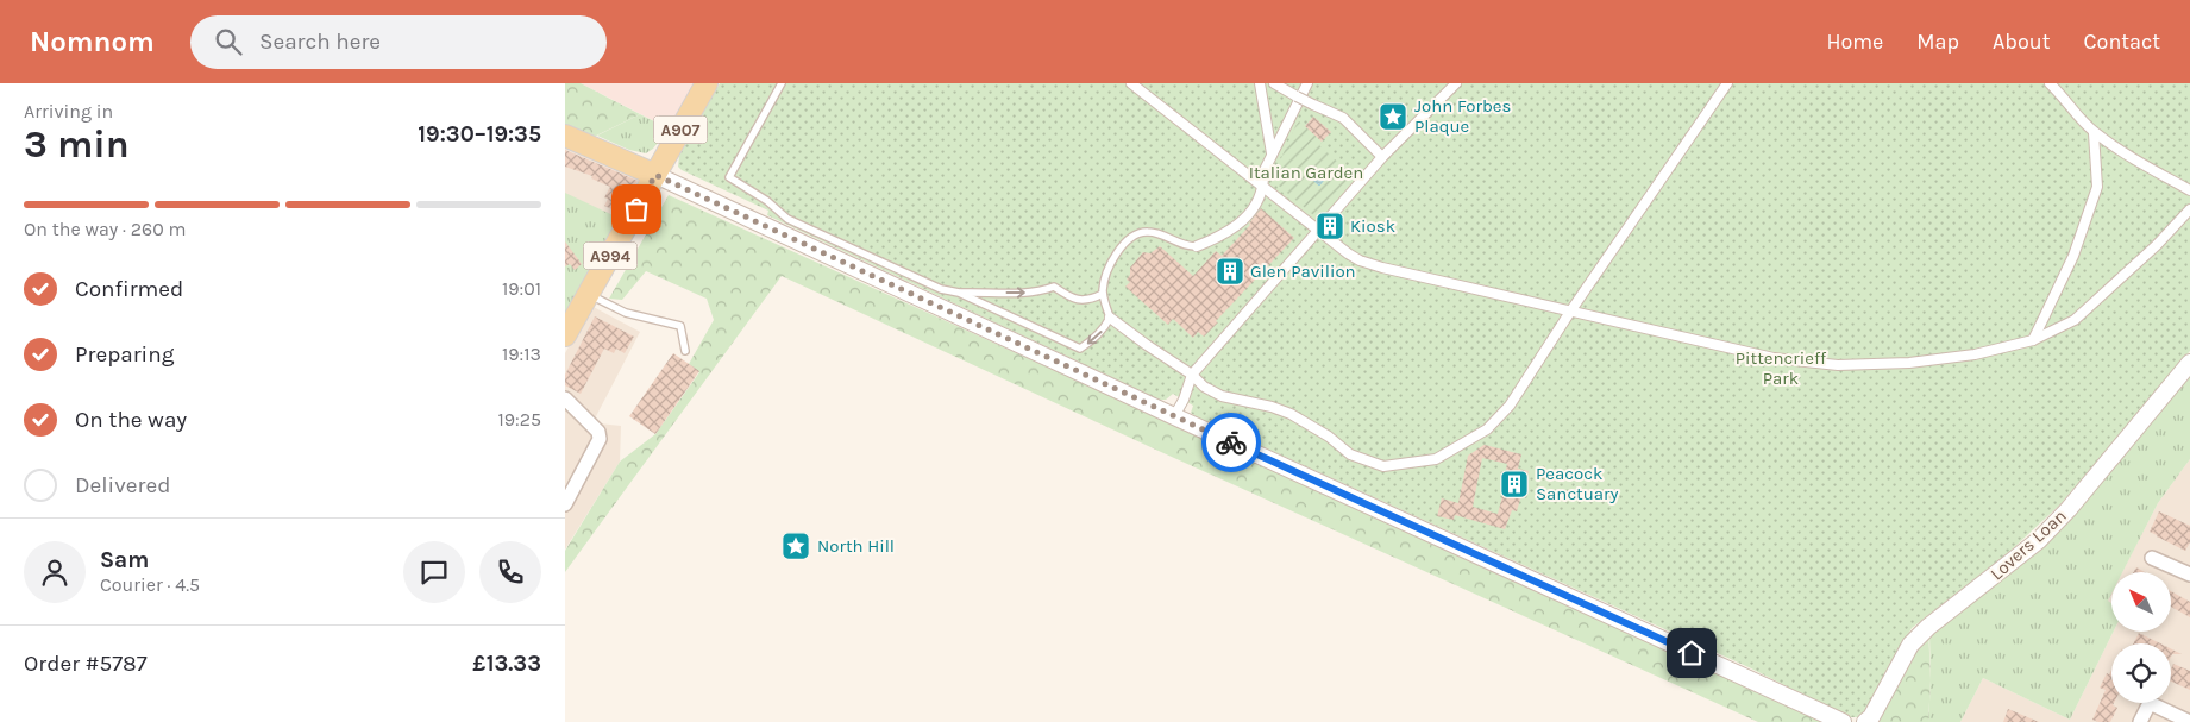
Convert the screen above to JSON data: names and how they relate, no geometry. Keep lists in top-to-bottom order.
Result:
{
  "streets": {
    "main road": ["A907", "A994"],
    "street": ["Lovers Loan"]
  },
  "crossings": [
    ["A907", "A994"]
  ],
  "parks": ["Italian Garden", "Pittencrieff Park"],
  "places": {
    "place": ["John Forbes Plaque", "North Hill"],
    "building": ["Kiosk", "Glen Pavilion", "Peacock Sanctuary"]
  },
  "north": "top left",
  "page": {
    "header": "Nomnom",
    "search": "Search here",
    "nav": [
      "Home",
      "Map",
      "About",
      "Contact"
    ],
    "heading": ["3 min", "Arriving in", "19:30–19:35"],
    "panel": [
      "Sam",
      "Courier · 4.5",
      "Order #5787",
      "£13.33"
    ],
    "bar": "On the way · 260 m",
    "list": [
      ["Confirmed", "19:01"],
      ["Preparing", "19:13"],
      ["On the way", "19:25"],
      "Delivered"
    ]
  }
}
